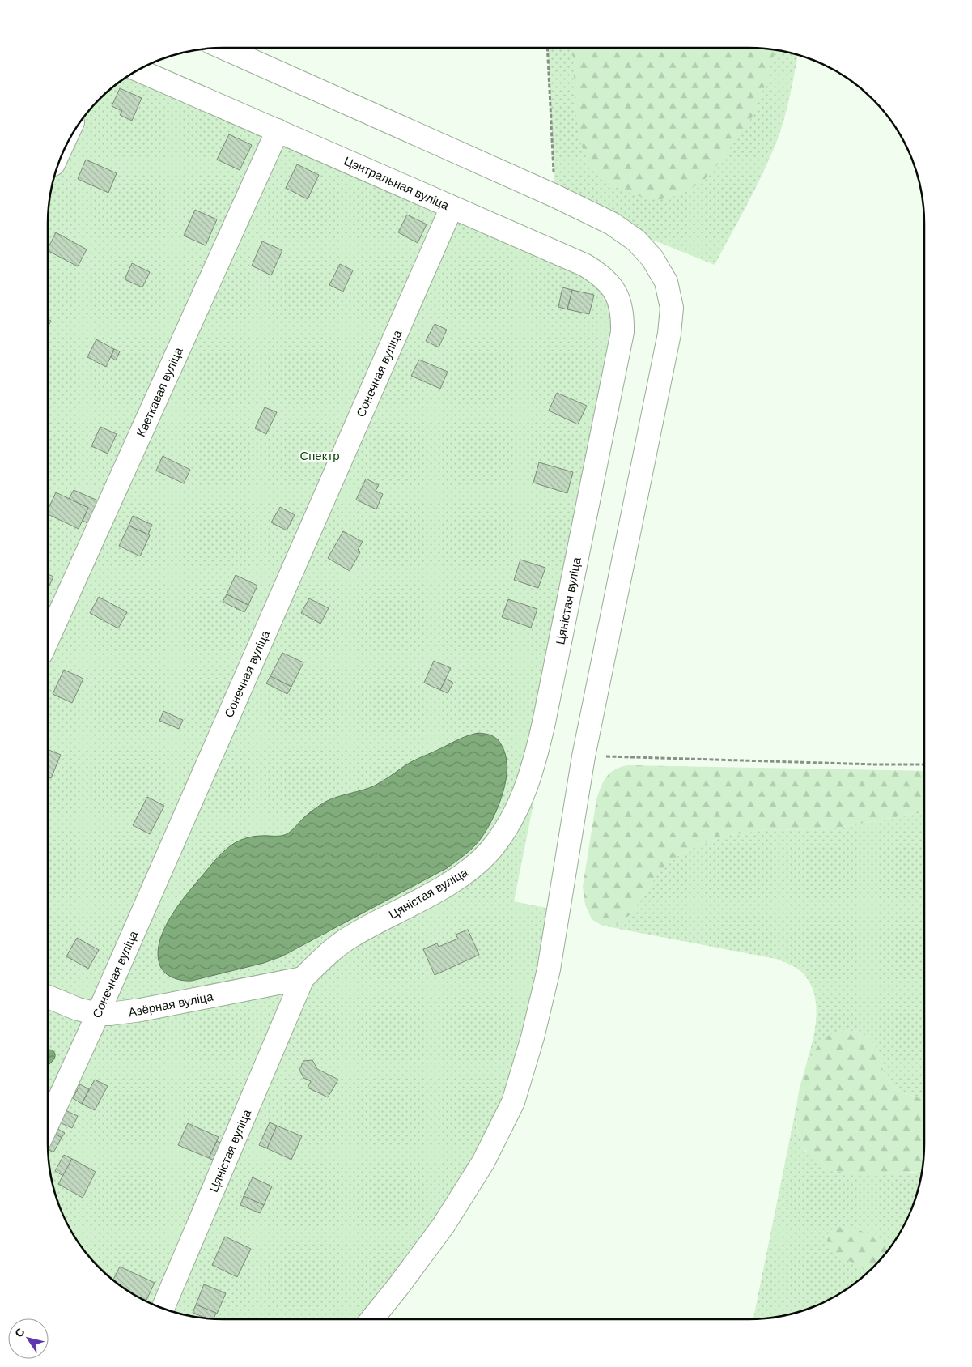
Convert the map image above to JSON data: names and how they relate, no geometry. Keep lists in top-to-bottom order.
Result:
{
  "streets": {
    "street": [
      "Цэнтральная вуліца",
      "Сонечная вуліца",
      "Кветкавая вуліца",
      "Цяністая вуліца",
      "Азёрная вуліца"
    ]
  },
  "crossings": [
    ["Цэнтральная вуліца", "Сонечная вуліца"],
    ["Цэнтральная вуліца", "Кветкавая вуліца"],
    ["Цэнтральная вуліца", "Цяністая вуліца"],
    ["Сонечная вуліца", "Азёрная вуліца"],
    ["Цяністая вуліца", "Азёрная вуліца"]
  ],
  "parks": ["Спектр"],
  "north": "top left"
}
